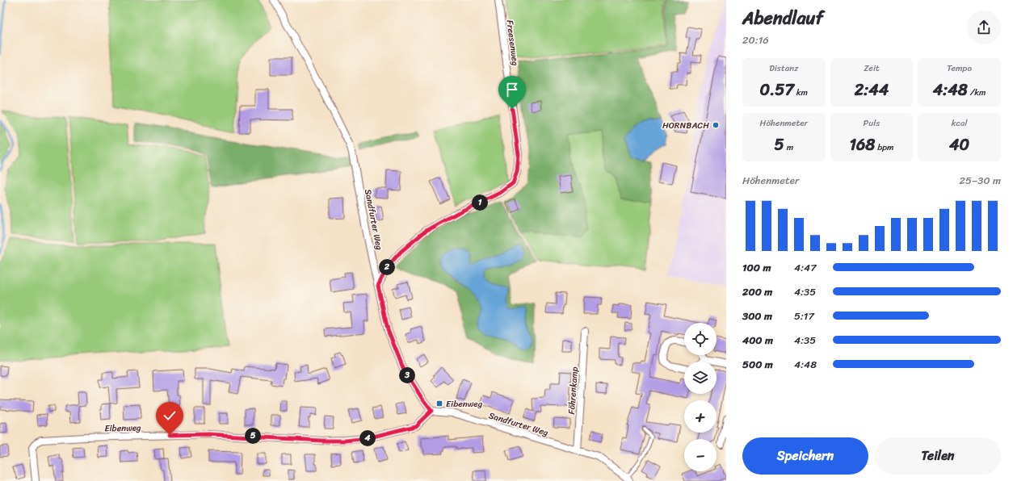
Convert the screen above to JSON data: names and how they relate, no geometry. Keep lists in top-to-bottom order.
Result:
{
  "streets": {
    "street": [
      "Freesenweg",
      "Sandfurter Weg",
      "Föhrenkamp",
      "Eibenweg"
    ]
  },
  "crossings": [
    ["Freesenweg", "Sandfurter Weg"],
    ["Sandfurter Weg", "Föhrenkamp"],
    ["Sandfurter Weg", "Eibenweg"]
  ],
  "places": {
    "other": ["HORNBACH"],
    "transit": ["Eibenweg"]
  },
  "page": {
    "heading": ["Abendlauf", "20:16"],
    "stats": [
      ["Distanz", "0.57 km"],
      ["Zeit", "2:44"],
      ["Tempo", "4:48 /km"],
      ["Höhenmeter", "5 m"],
      ["Puls", "168 bpm"],
      ["kcal", "40"]
    ],
    "chart": ["Höhenmeter", "25–30 m"],
    "pins": [
      "1",
      "2",
      "3",
      "5",
      "4"
    ],
    "list": [
      {
        "name": "100 m",
        "note": "4:47"
      },
      {
        "name": "200 m",
        "note": "4:35"
      },
      {
        "name": "300 m",
        "note": "5:17"
      },
      {
        "name": "400 m",
        "note": "4:35"
      },
      {
        "name": "500 m",
        "note": "4:48"
      }
    ],
    "map_buttons": ["+", "−"],
    "buttons": ["Speichern", "Teilen"]
  }
}
